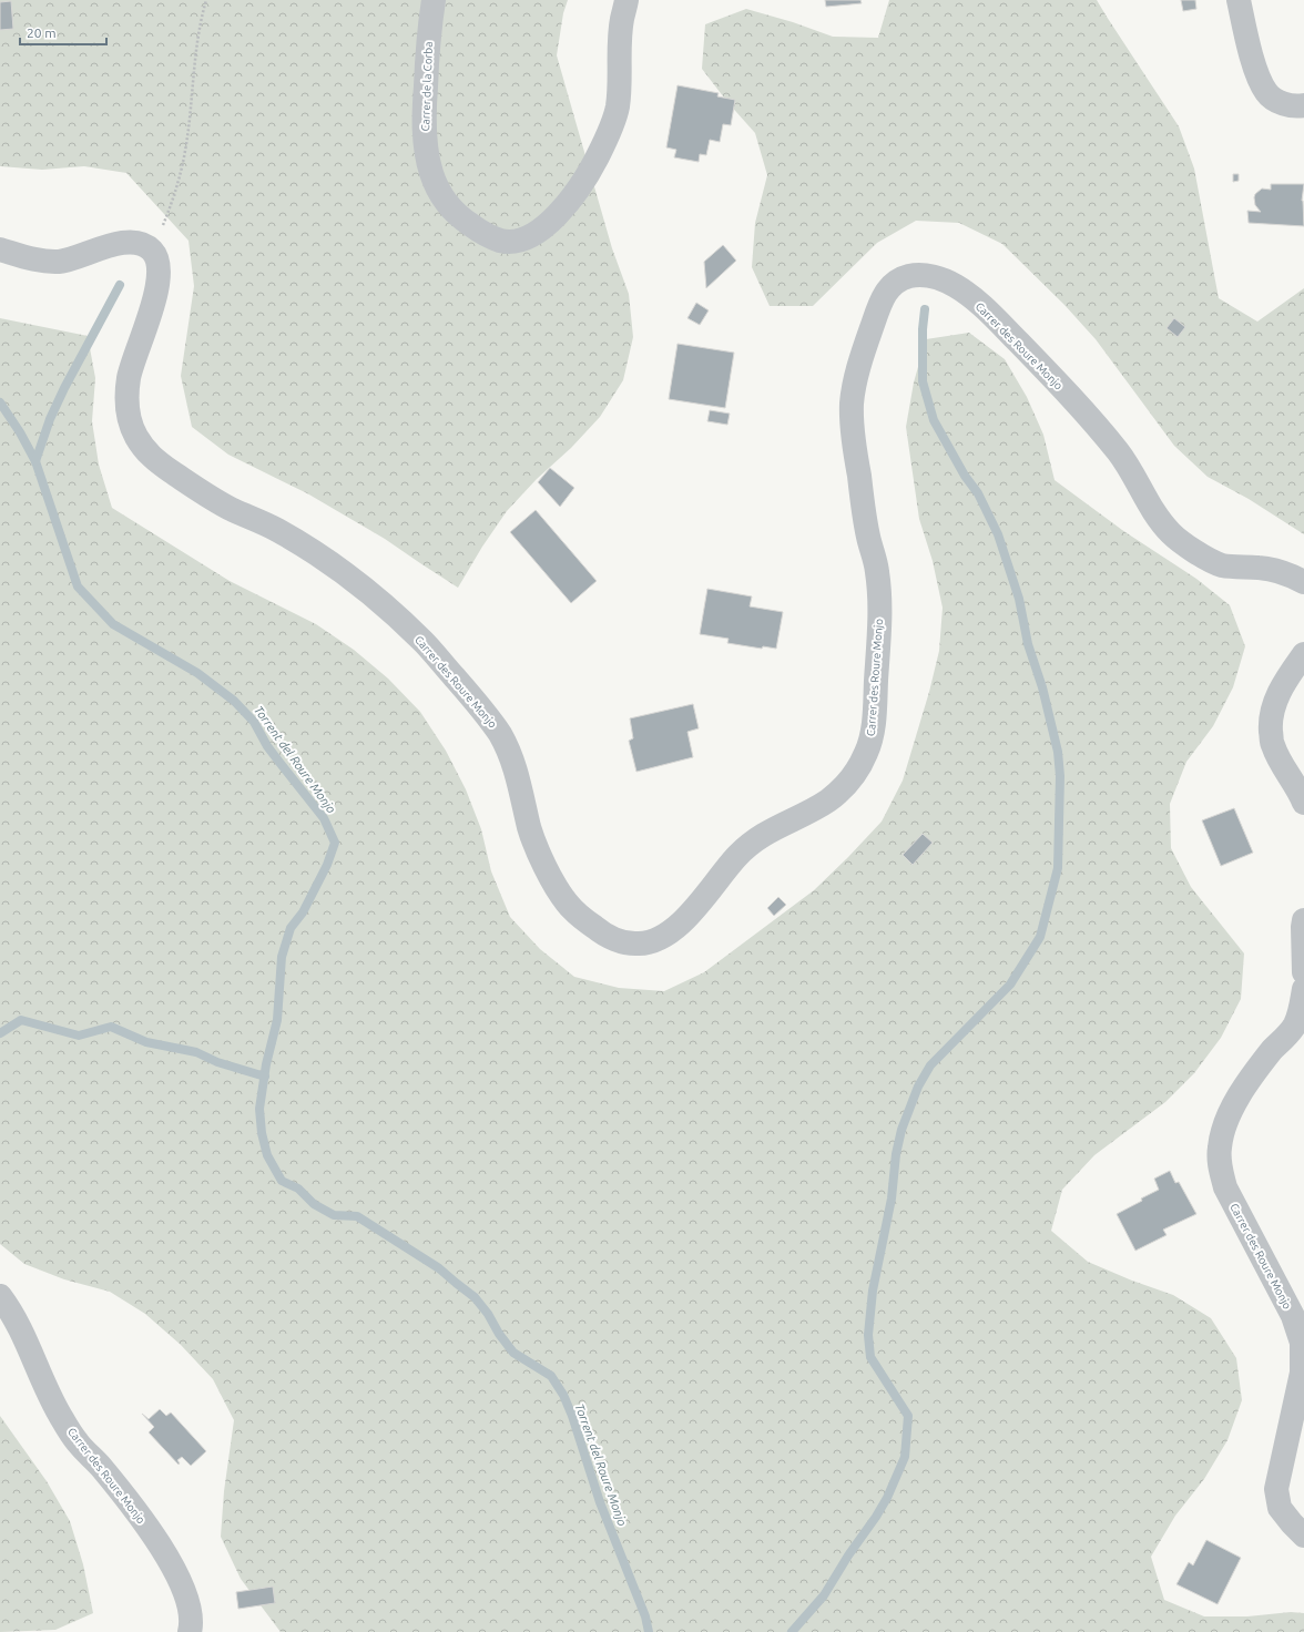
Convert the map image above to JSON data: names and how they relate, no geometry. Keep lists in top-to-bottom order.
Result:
{
  "streets": {
    "street": ["Carrer de la Corba", "Carrer des Roure Monjo"]
  },
  "water": ["Torrent del Roure Monjo"],
  "scale_bar": "20 m"
}
